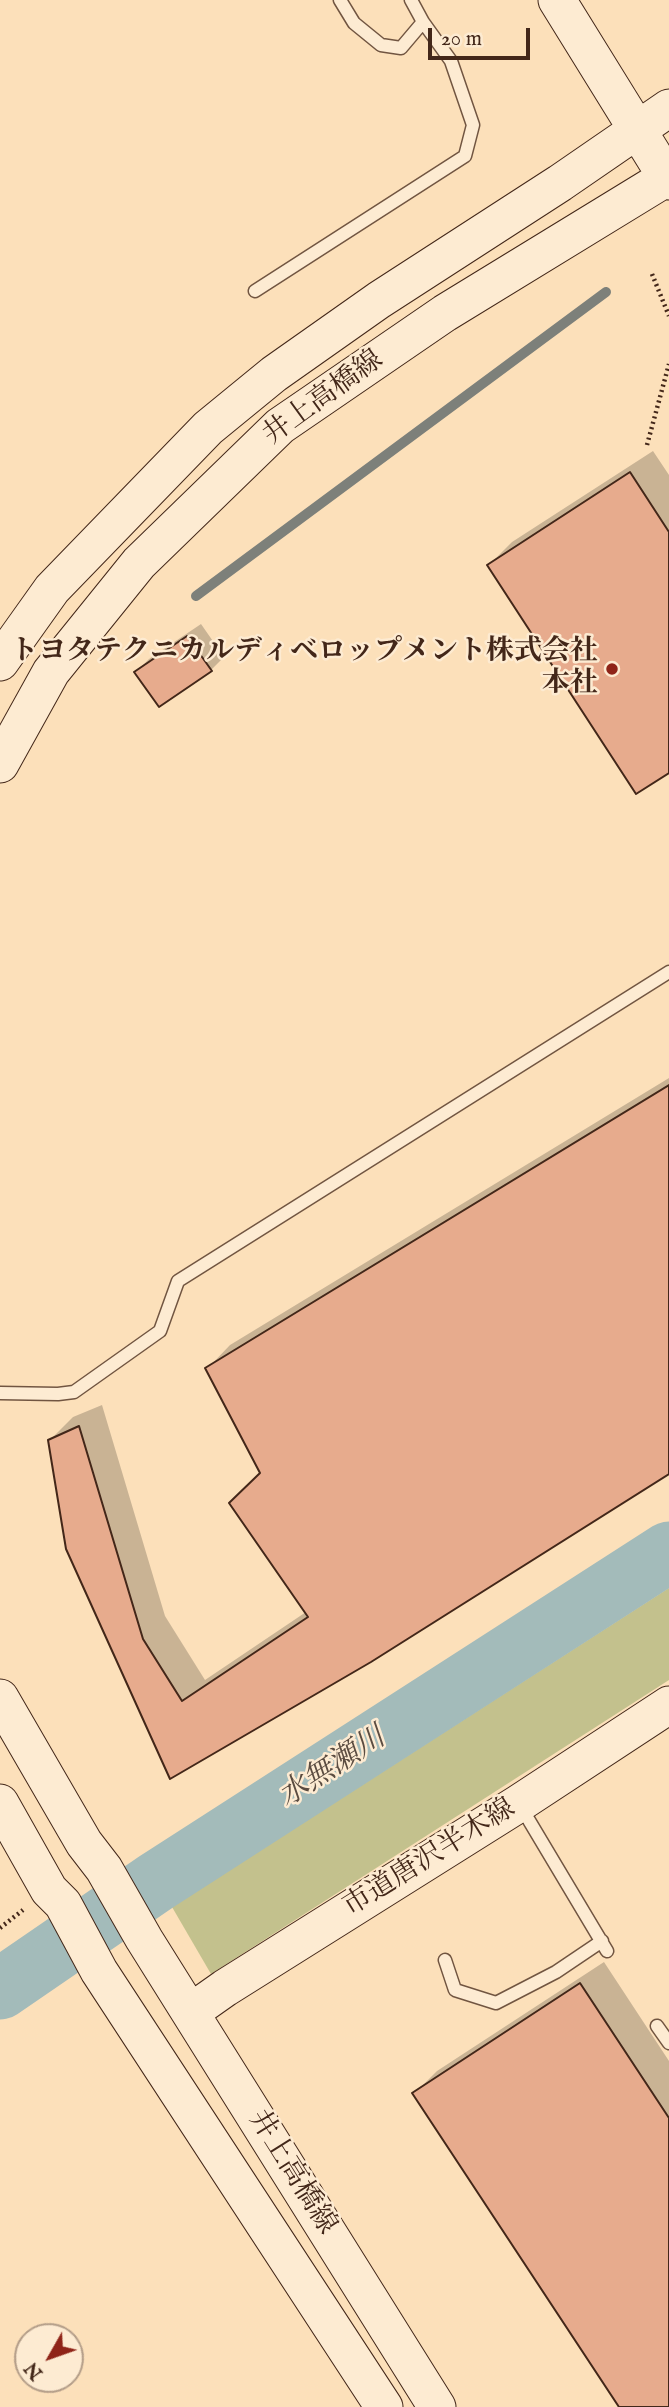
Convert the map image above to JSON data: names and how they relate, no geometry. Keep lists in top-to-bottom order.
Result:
{
  "streets": {
    "street": ["井上高橋線", "市道唐沢半木線"]
  },
  "crossings": [
    ["井上高橋線", "市道唐沢半木線"]
  ],
  "water": ["水無瀬川"],
  "places": ["トヨタテクニカルディベロップメント株式会社 本社"],
  "scale_bar": "20 m",
  "north": "bottom left"
}
